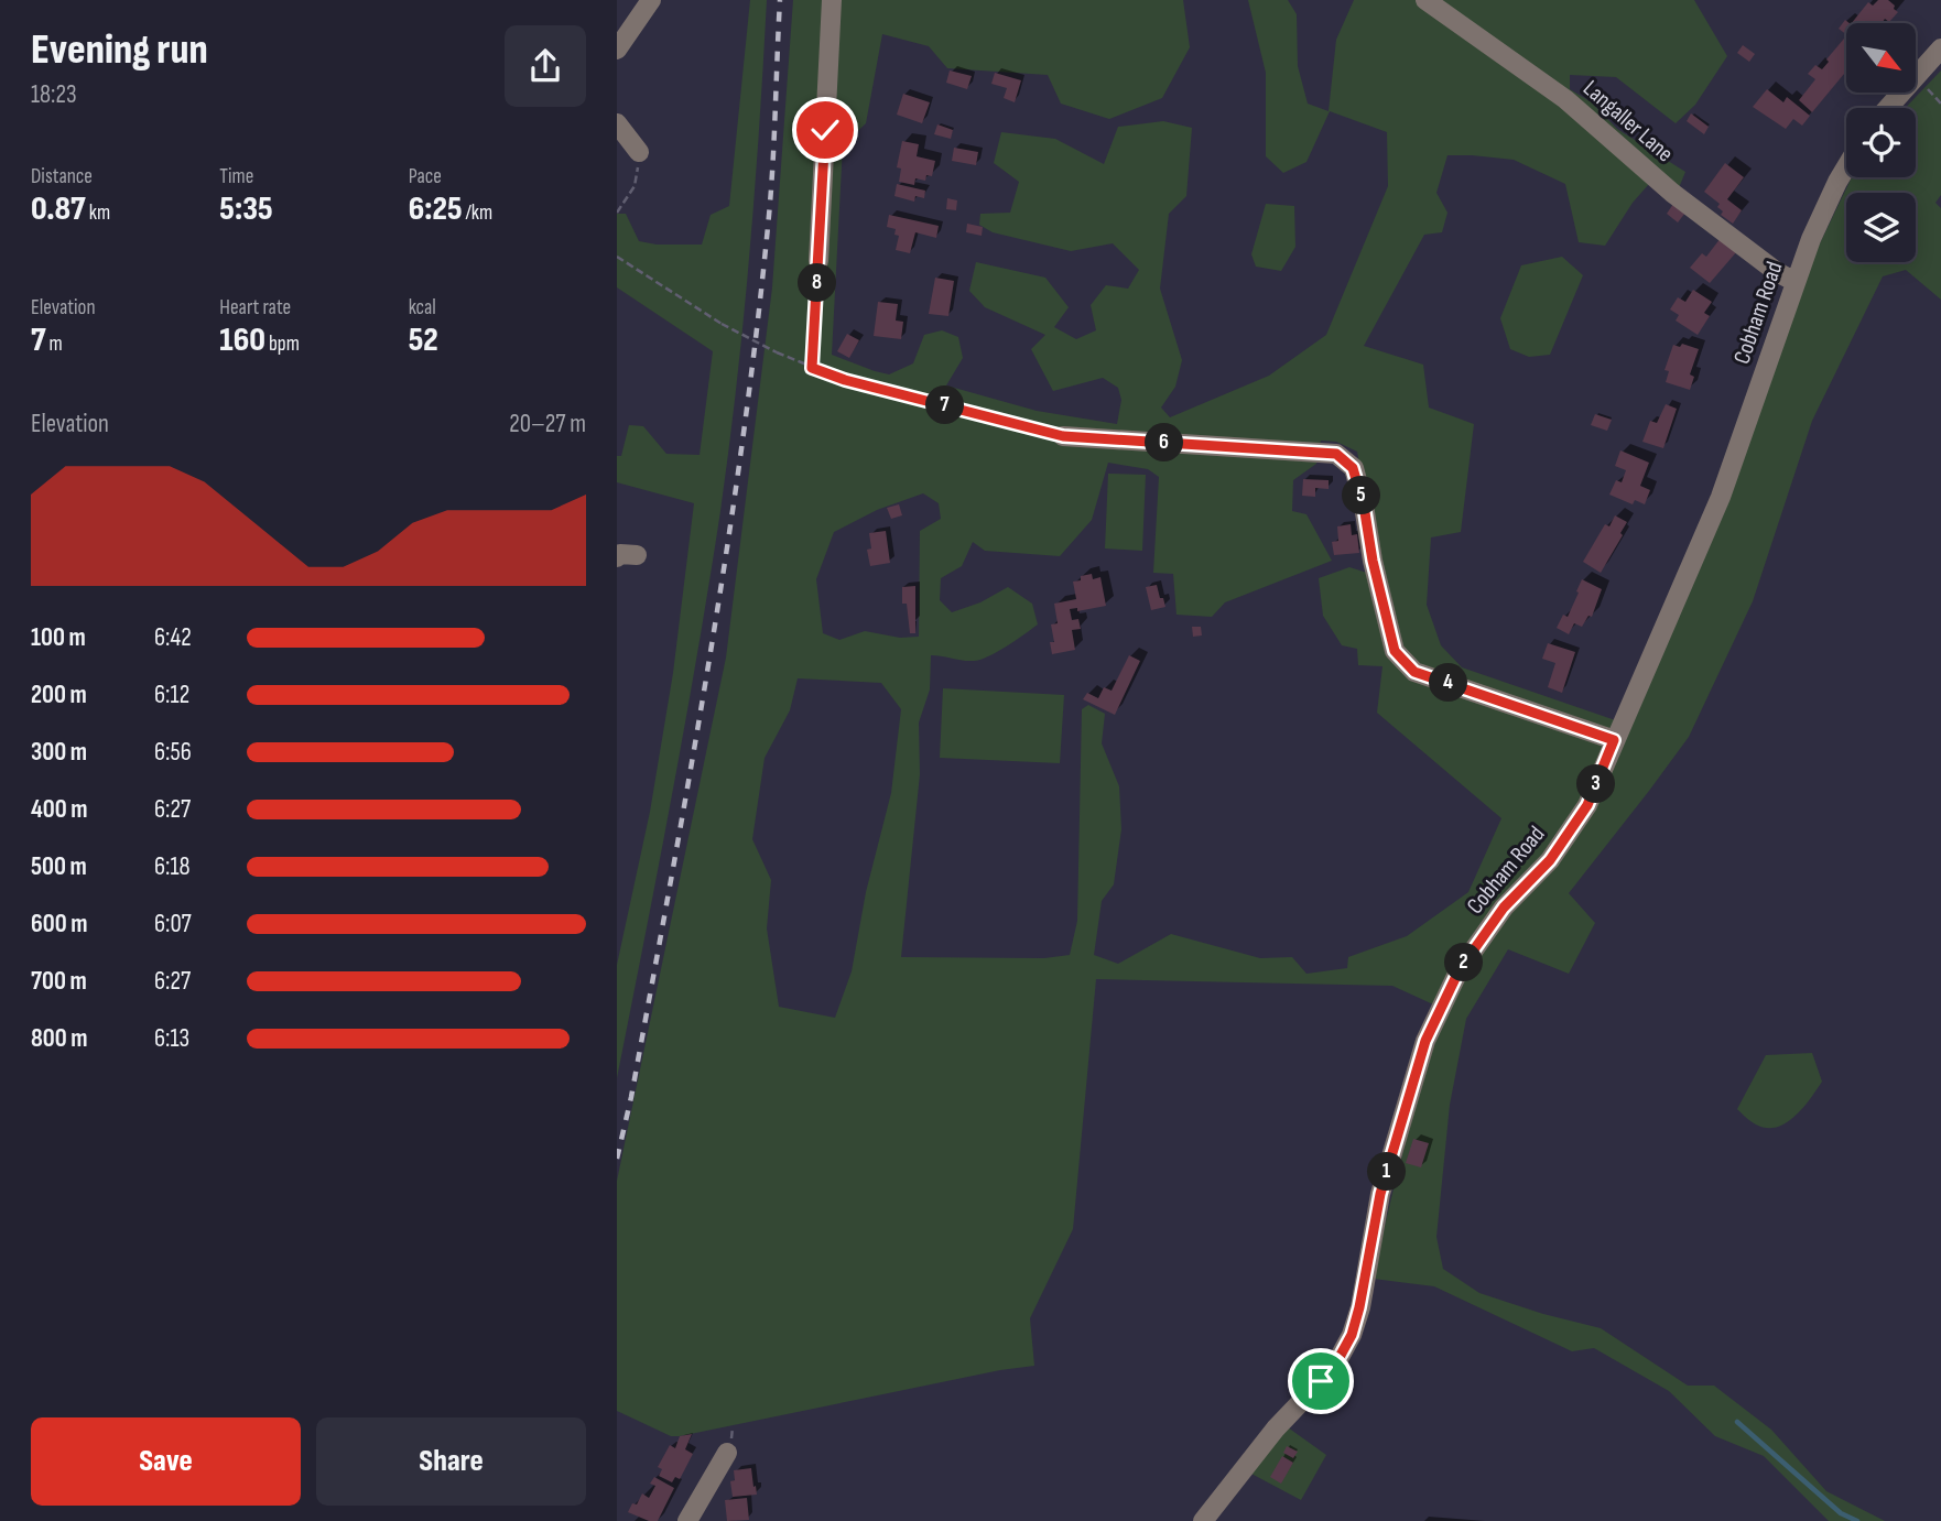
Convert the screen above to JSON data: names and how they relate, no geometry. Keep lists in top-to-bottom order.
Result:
{
  "streets": {
    "street": ["Langaller Lane", "Cobham Road"]
  },
  "crossings": [
    ["Langaller Lane", "Cobham Road"]
  ],
  "north": "bottom right",
  "page": {
    "heading": ["Evening run", "18:23"],
    "stats": [
      ["Distance", "0.87 km"],
      ["Time", "5:35"],
      ["Pace", "6:25 /km"],
      ["Elevation", "7 m"],
      ["Heart rate", "160 bpm"],
      ["kcal", "52"]
    ],
    "pins": [
      "8",
      "7",
      "6",
      "5",
      "4",
      "3",
      "2",
      "1"
    ],
    "chart": ["Elevation", "20–27 m"],
    "list": [
      {
        "name": "100 m",
        "note": "6:42"
      },
      {
        "name": "200 m",
        "note": "6:12"
      },
      {
        "name": "300 m",
        "note": "6:56"
      },
      {
        "name": "400 m",
        "note": "6:27"
      },
      {
        "name": "500 m",
        "note": "6:18"
      },
      {
        "name": "600 m",
        "note": "6:07"
      },
      {
        "name": "700 m",
        "note": "6:27"
      },
      {
        "name": "800 m",
        "note": "6:13"
      }
    ],
    "buttons": ["Save", "Share"]
  }
}
